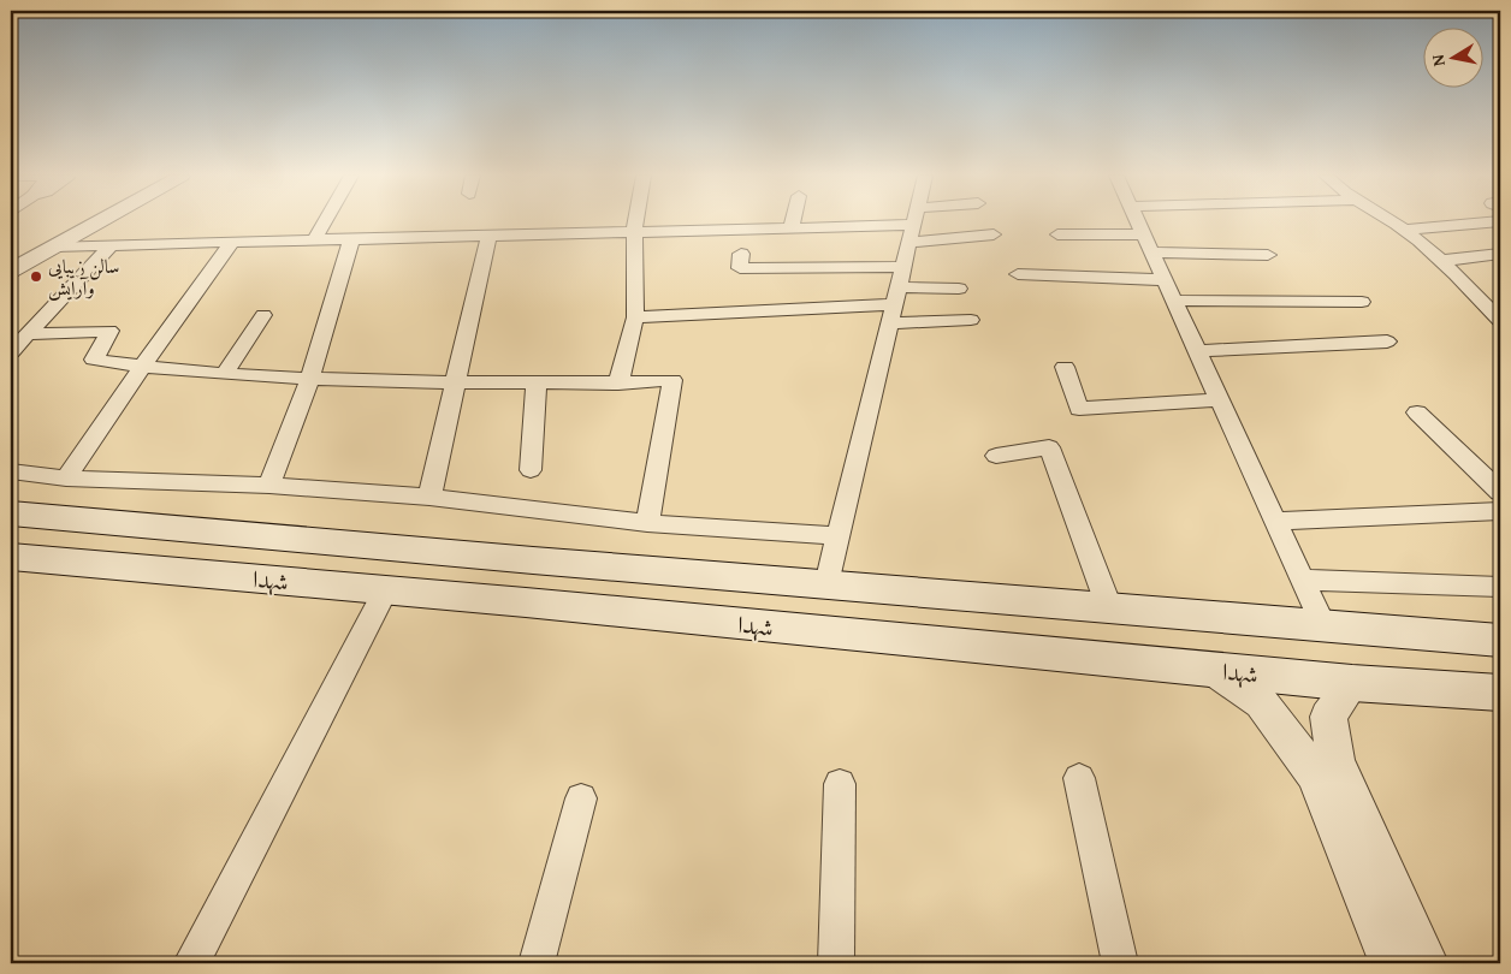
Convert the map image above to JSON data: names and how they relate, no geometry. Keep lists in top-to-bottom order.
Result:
{
  "streets": {
    "main road": ["شهدا"]
  },
  "places": ["سالن زیبایی وآرایش"],
  "north": "left"
}
